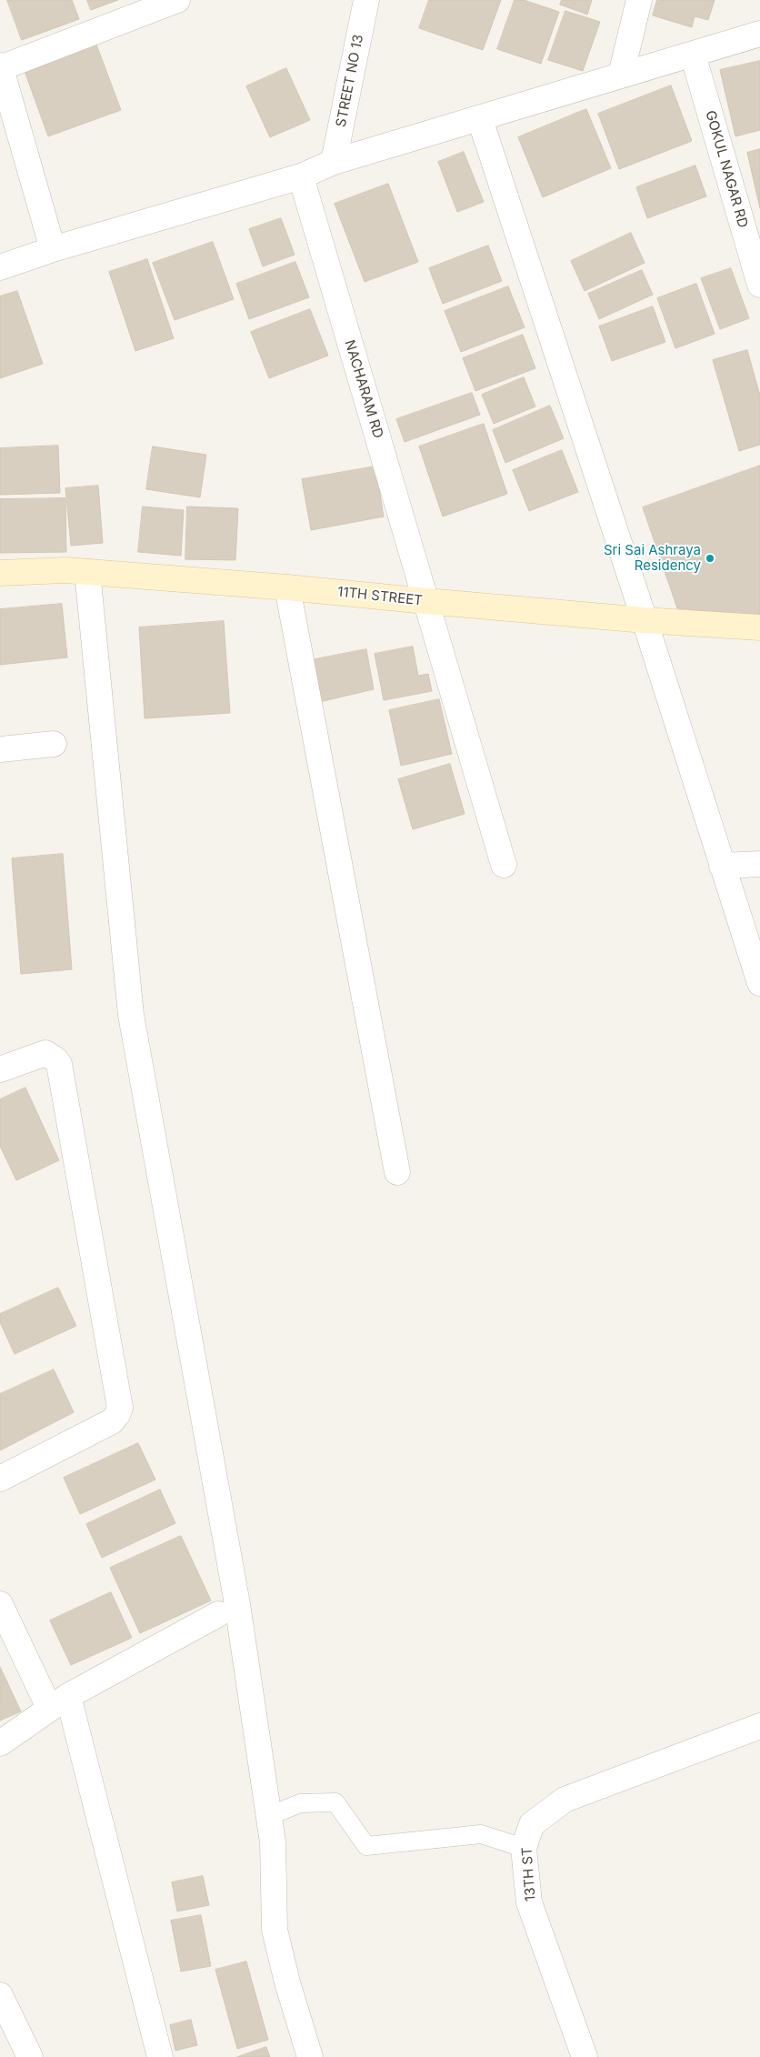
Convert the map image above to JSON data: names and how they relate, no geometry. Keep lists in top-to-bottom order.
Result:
{
  "streets": {
    "street": [
      "STREET NO 13",
      "GOKUL NAGAR RD",
      "NACHARAM RD",
      "11TH STREET",
      "13TH ST"
    ]
  },
  "crossings": [
    ["NACHARAM RD", "11TH STREET"]
  ],
  "places": ["Sri Sai Ashraya Residency"]
}
